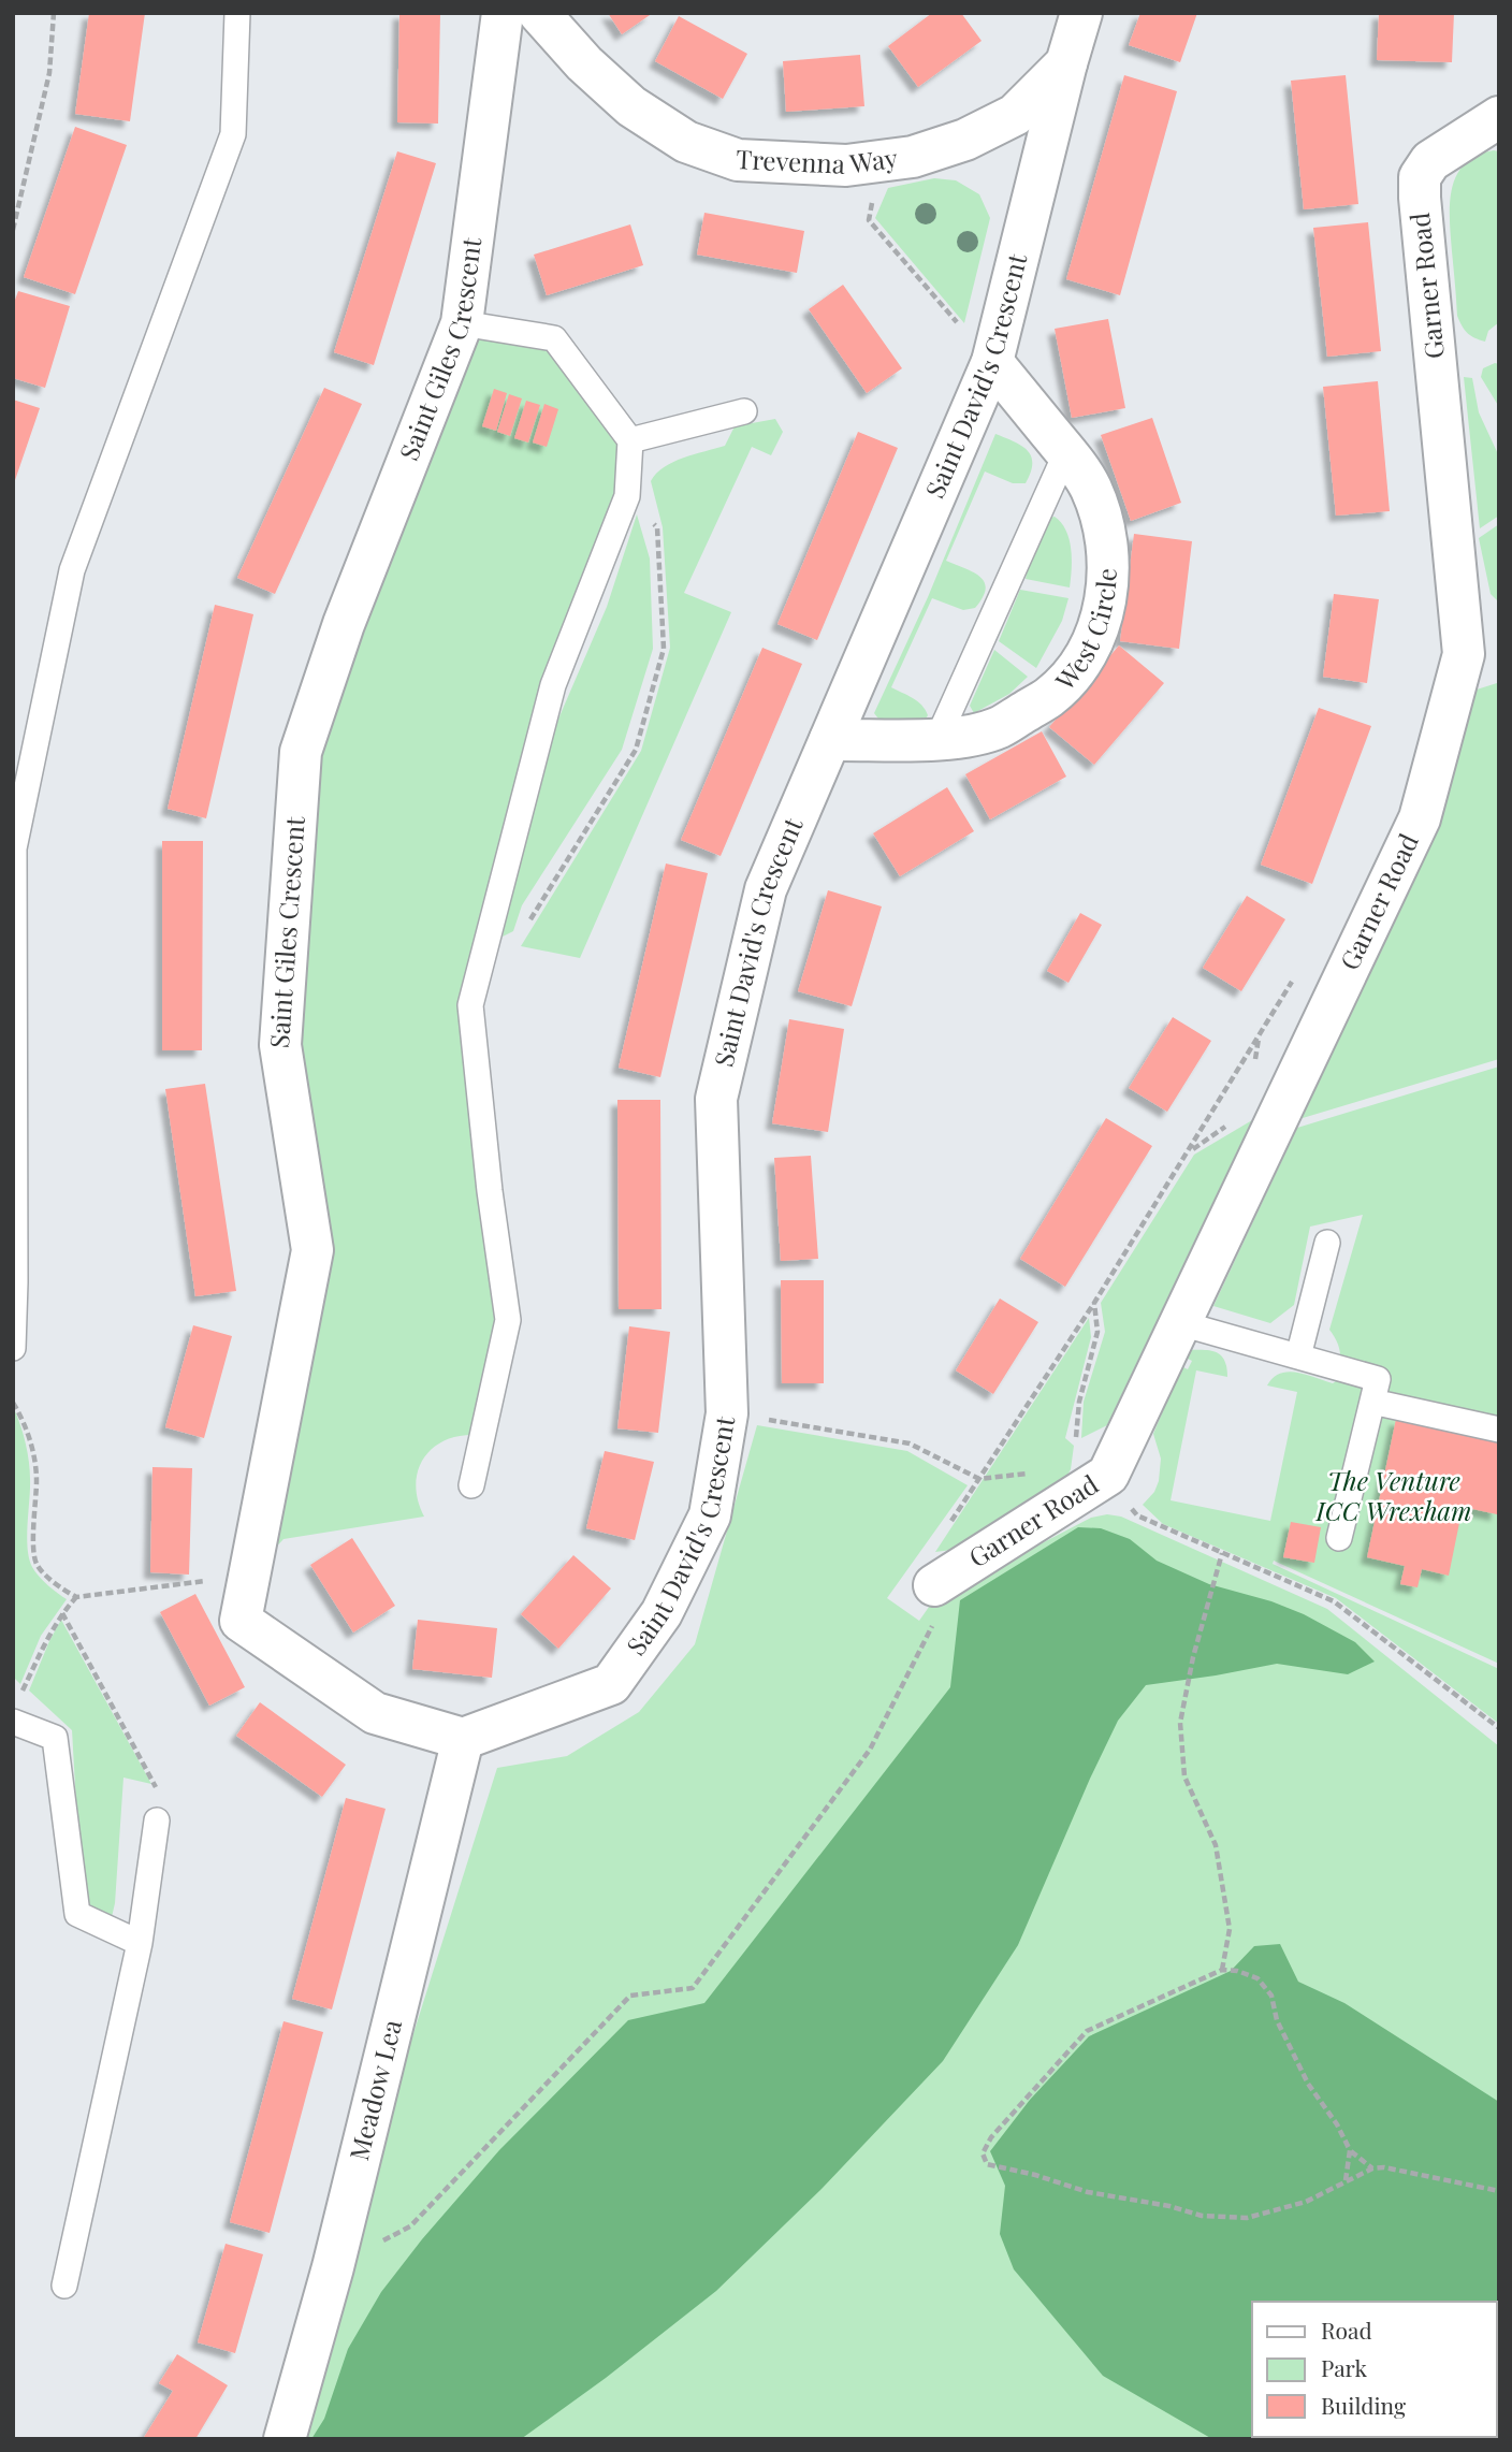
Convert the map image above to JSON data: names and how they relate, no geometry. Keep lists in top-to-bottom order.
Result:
{
  "streets": {
    "street": [
      "Trevenna Way",
      "Garner Road",
      "Saint Giles Crescent",
      "Saint David's Crescent",
      "West Circle",
      "Meadow Lea"
    ]
  },
  "crossings": [
    ["Trevenna Way", "Saint David's Crescent"],
    ["Saint Giles Crescent", "Saint David's Crescent"],
    ["Saint Giles Crescent", "Meadow Lea"],
    ["Saint David's Crescent", "West Circle"],
    ["Saint David's Crescent", "Meadow Lea"]
  ],
  "parks": ["The Venture ICC Wrexham"],
  "legend": ["Road", "Park", "Building"]
}
